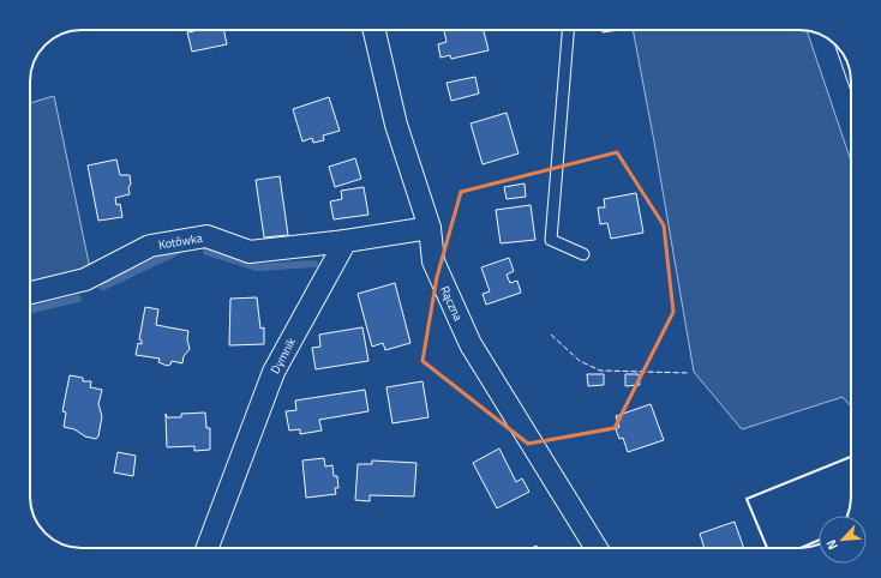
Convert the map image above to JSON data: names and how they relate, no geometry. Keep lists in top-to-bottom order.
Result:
{
  "streets": {
    "street": ["Kotówka", "Rączna", "Dymnik"]
  },
  "crossings": [
    ["Kotówka", "Dymnik"]
  ],
  "north": "bottom left"
}
